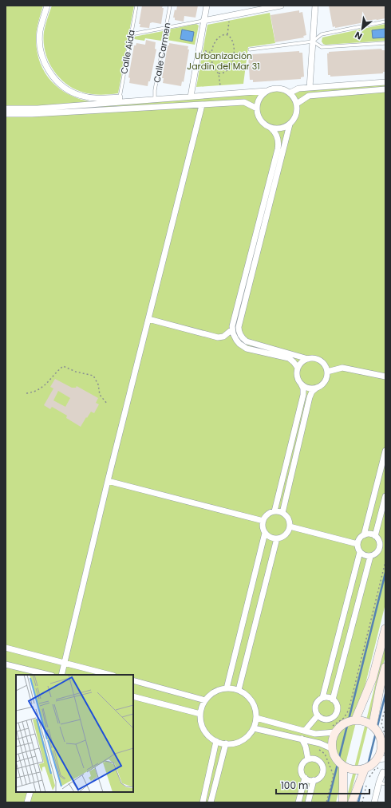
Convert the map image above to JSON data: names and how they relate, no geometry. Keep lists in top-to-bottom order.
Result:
{
  "streets": {
    "lane": ["Calle Aida", "Calle Carmen"]
  },
  "parks": ["Urbanización Jardin del Mar 31"],
  "scale_bar": "100 m",
  "north": "bottom left"
}
